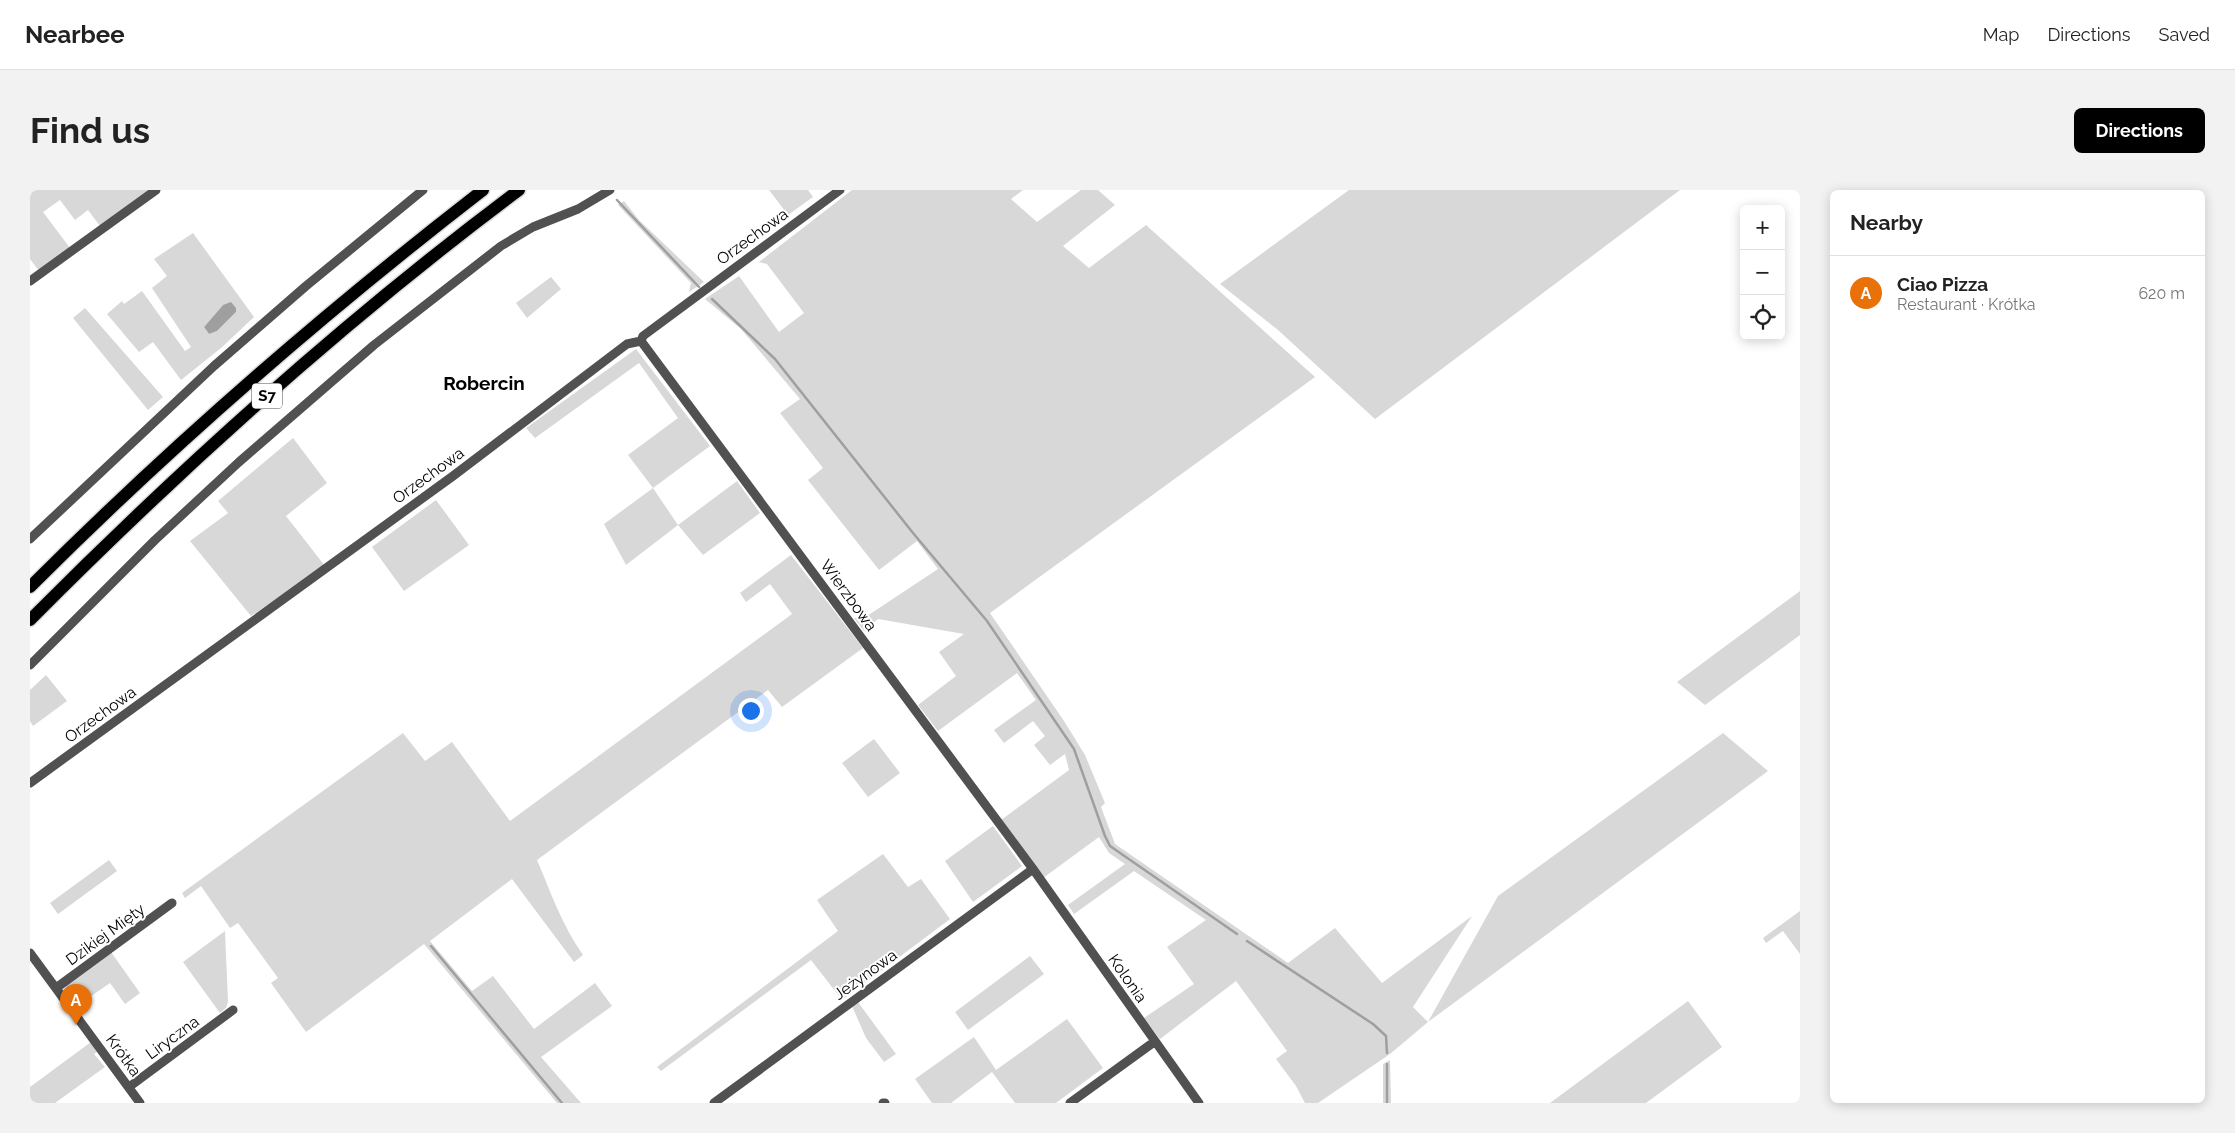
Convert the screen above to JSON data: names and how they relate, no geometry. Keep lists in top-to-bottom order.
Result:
{
  "streets": {
    "highway": ["S7"],
    "street": [
      "Orzechowa",
      "Wierzbowa",
      "Dzikiej Mięty",
      "Jeżynowa",
      "Kolonia",
      "Liryczna",
      "Krótka"
    ]
  },
  "crossings": [
    ["Orzechowa", "Wierzbowa"],
    ["Wierzbowa", "Jeżynowa"],
    ["Wierzbowa", "Kolonia"],
    ["Dzikiej Mięty", "Krótka"],
    ["Jeżynowa", "Kolonia"],
    ["Liryczna", "Krótka"]
  ],
  "districts": ["Robercin"],
  "page": {
    "header": "Nearbee",
    "nav": ["Map", "Directions", "Saved"],
    "buttons": "Directions",
    "title": "Find us",
    "heading": "Nearby",
    "map_buttons": ["+", "−"],
    "list": [
      {
        "mark": "A",
        "name": "Ciao Pizza",
        "note": "Restaurant · Krótka",
        "value": "620 m"
      }
    ],
    "pins": "A"
  }
}
